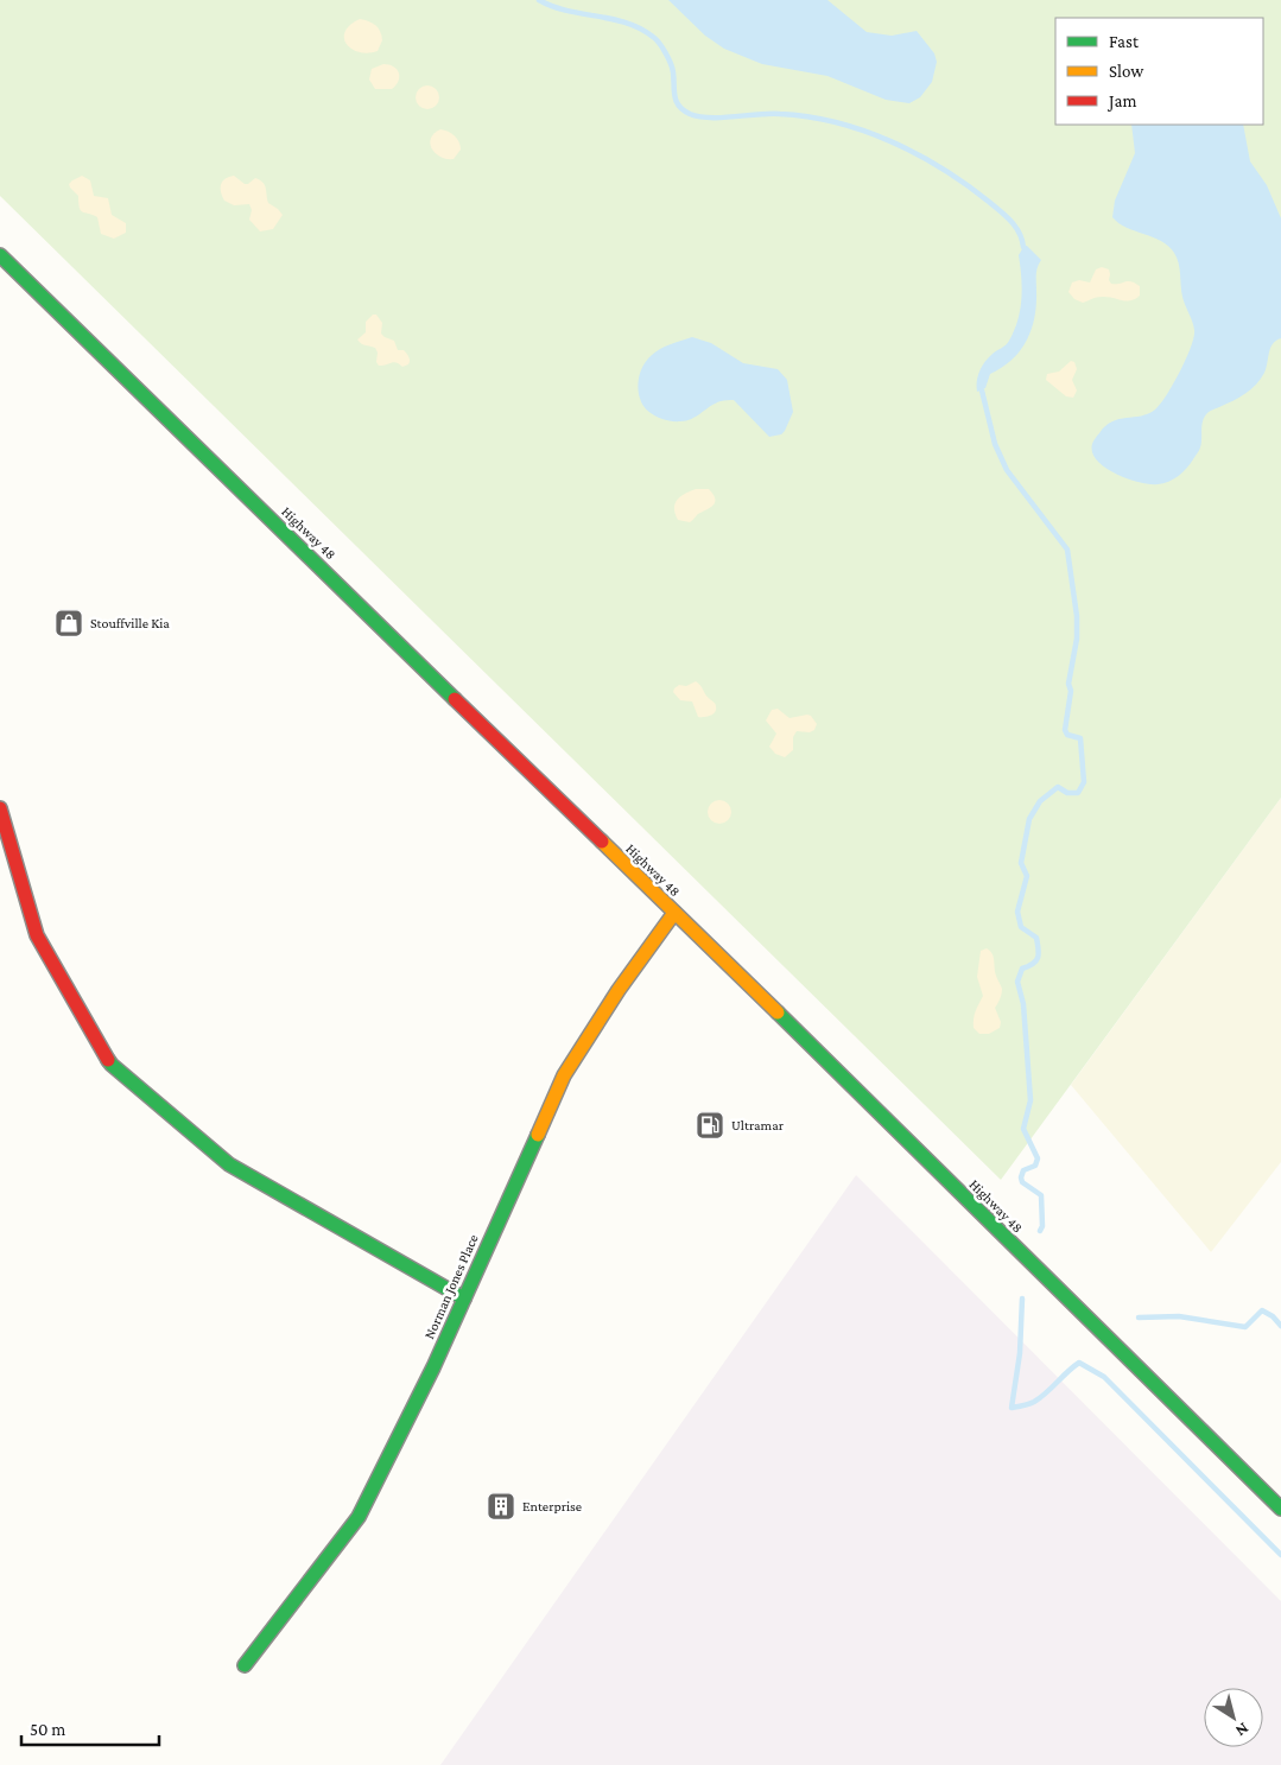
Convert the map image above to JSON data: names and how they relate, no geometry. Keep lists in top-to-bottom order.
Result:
{
  "streets": {
    "main road": ["Highway 48", "Norman Jones Place"]
  },
  "crossings": [
    ["Highway 48", "Norman Jones Place"]
  ],
  "places": {
    "shop": ["Stouffville Kia"],
    "fuel station": ["Ultramar"],
    "building": ["Enterprise"]
  },
  "legend": ["Fast", "Slow", "Jam"],
  "scale_bar": "50 m",
  "north": "bottom right"
}
